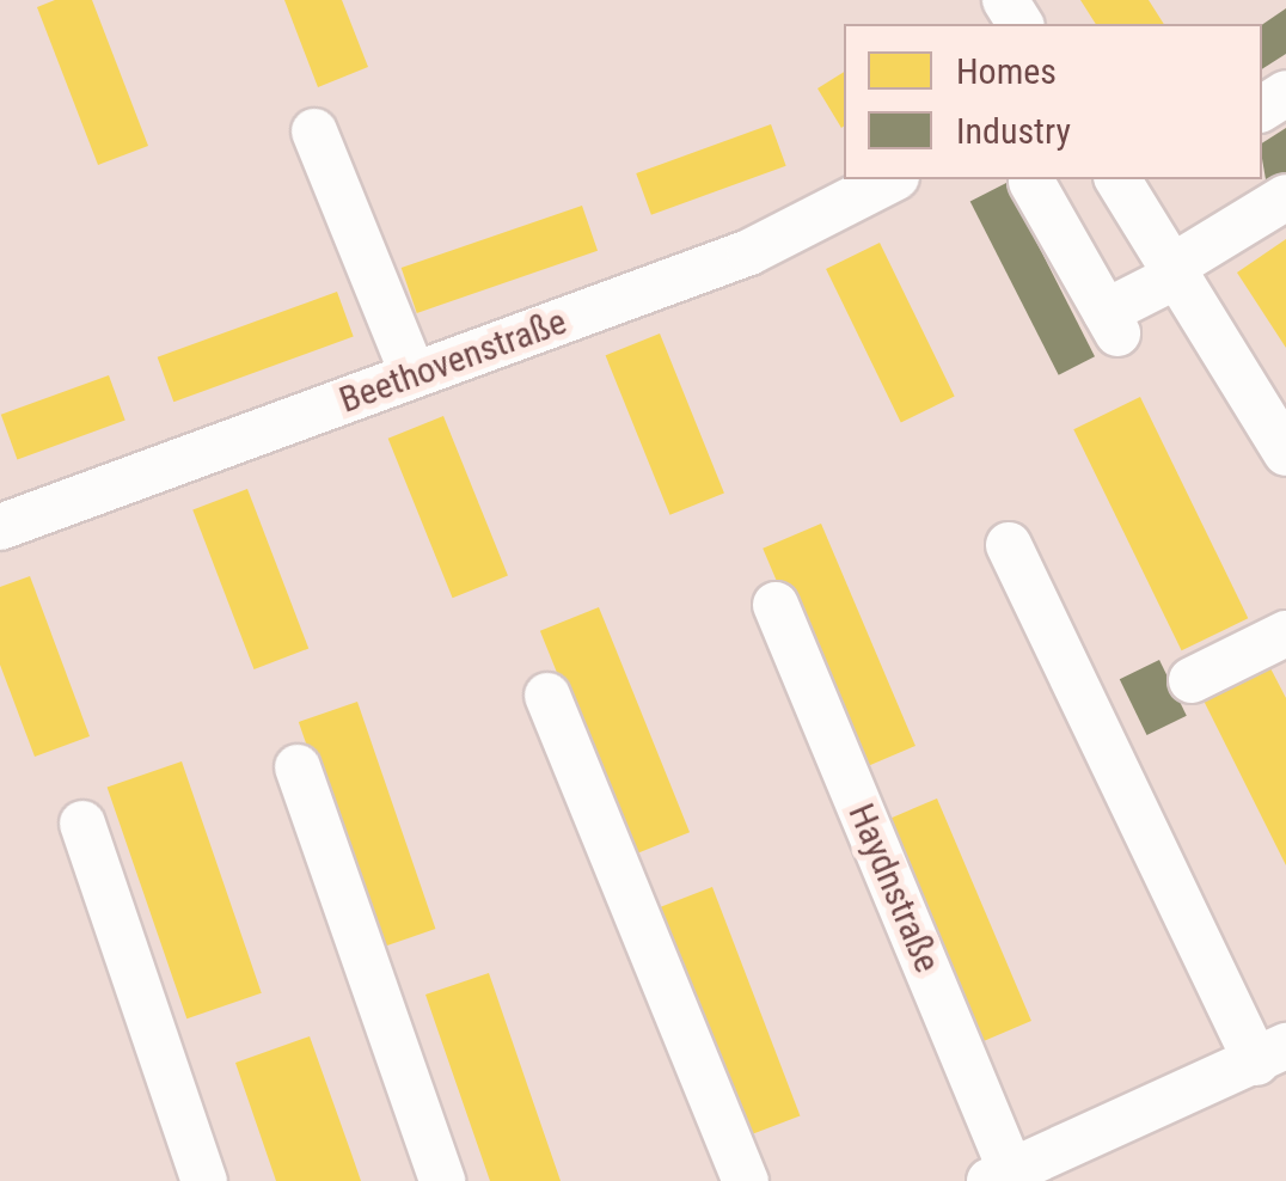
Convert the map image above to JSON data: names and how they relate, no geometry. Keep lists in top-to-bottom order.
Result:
{
  "streets": {
    "street": ["Beethovenstraße", "Haydnstraße"]
  },
  "legend": ["Homes", "Industry"]
}
